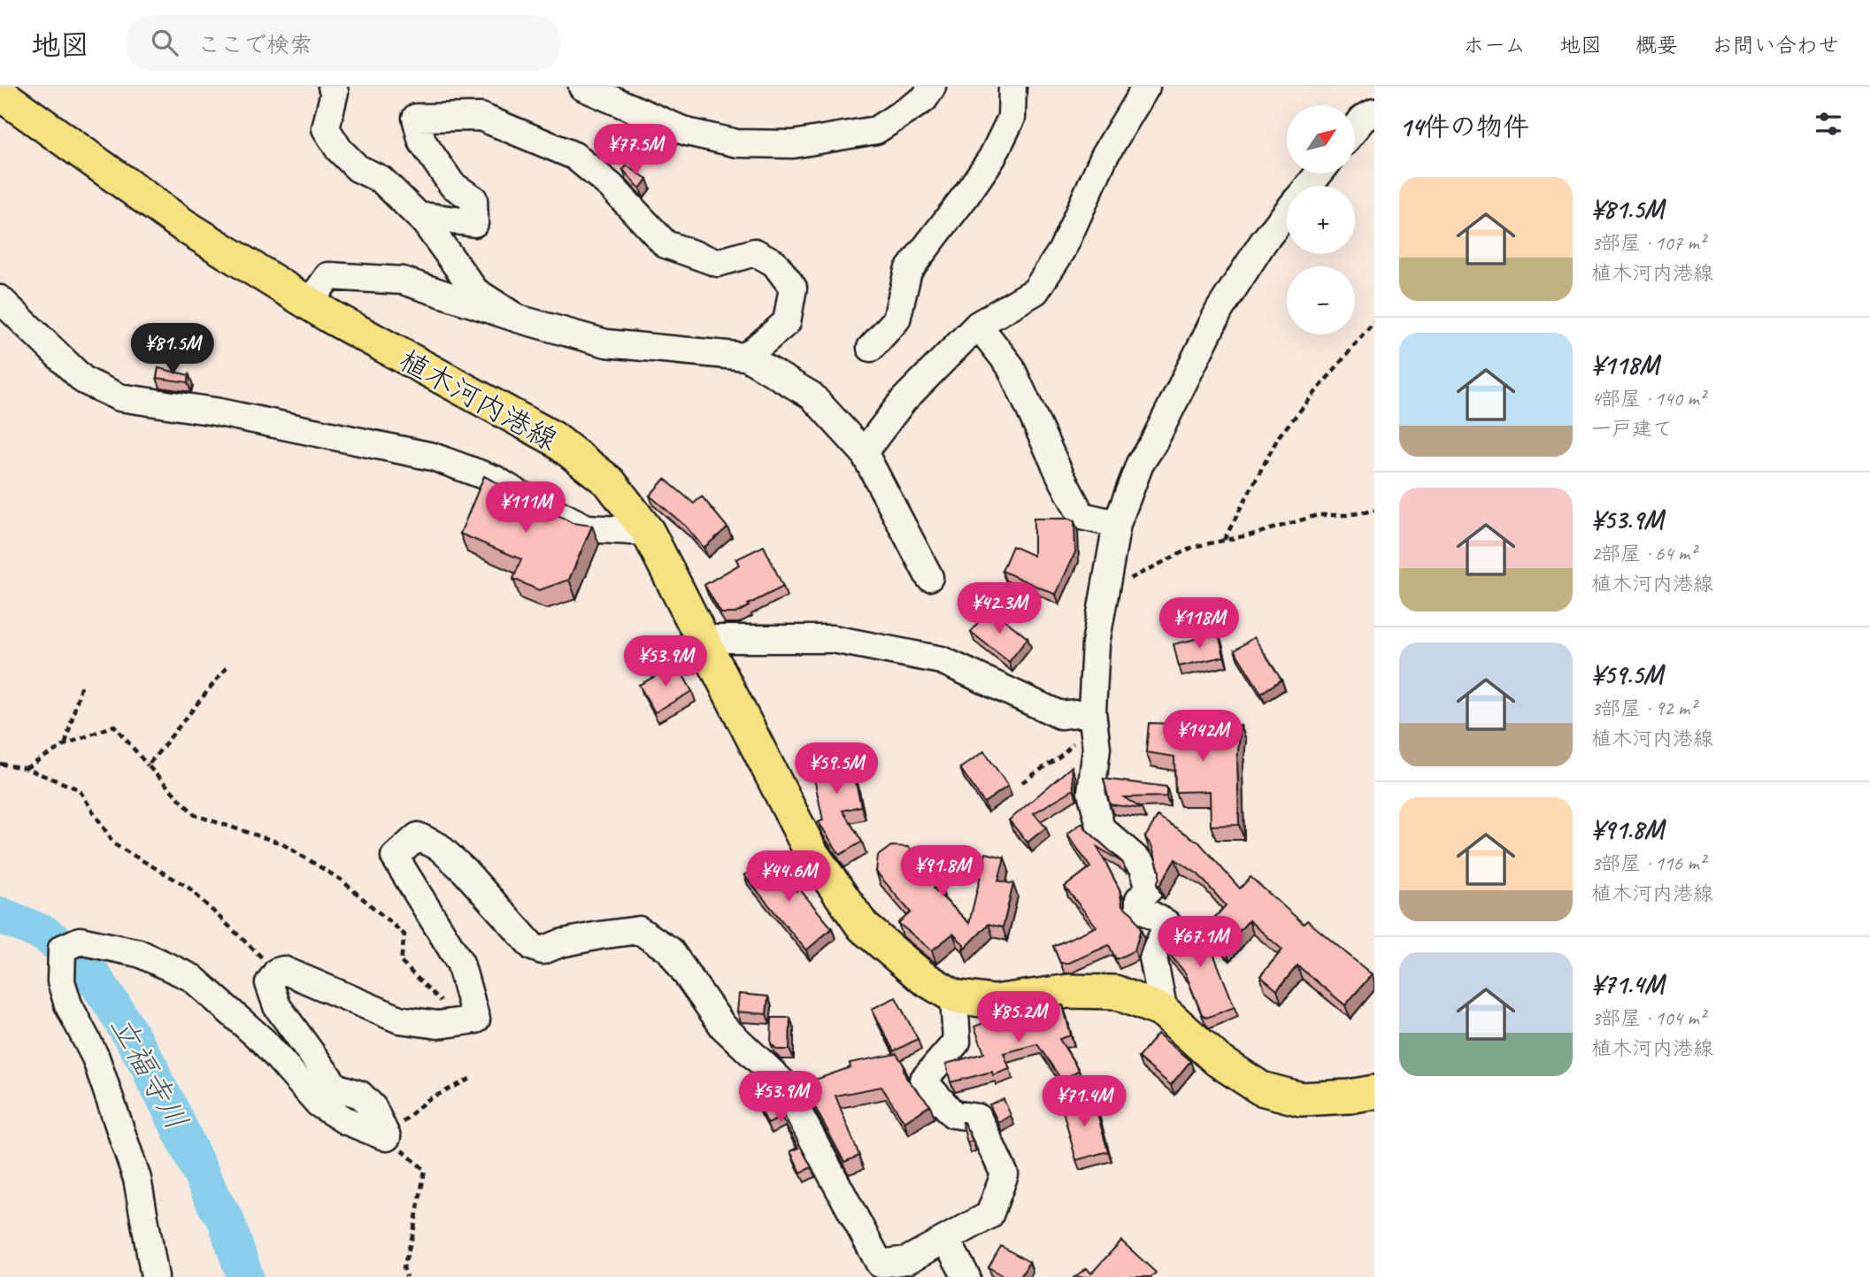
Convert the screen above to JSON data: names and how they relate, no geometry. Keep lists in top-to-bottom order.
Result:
{
  "streets": {
    "main road": ["植木河内港線"]
  },
  "water": ["立福寺川"],
  "north": "top right",
  "page": {
    "header": "地図",
    "search": "ここで検索",
    "nav": [
      "ホーム",
      "地図",
      "概要",
      "お問い合わせ"
    ],
    "heading": "14件の物件",
    "map_buttons": ["+", "−"],
    "price": [
      "¥77.5M",
      "¥81.5M",
      "¥111M",
      "¥42.3M",
      "¥118M",
      "¥53.9M",
      "¥142M",
      "¥59.5M",
      "¥91.8M",
      "¥44.6M",
      "¥67.1M",
      "¥85.2M",
      "¥53.9M",
      "¥71.4M"
    ],
    "list": [
      {
        "name": "¥81.5M",
        "note": "3部屋 · 107 m² · 植木河内港線"
      },
      {
        "name": "¥118M",
        "note": "4部屋 · 140 m² · 一戸建て"
      },
      {
        "name": "¥53.9M",
        "note": "2部屋 · 64 m² · 植木河内港線"
      },
      {
        "name": "¥59.5M",
        "note": "3部屋 · 92 m² · 植木河内港線"
      },
      {
        "name": "¥91.8M",
        "note": "3部屋 · 116 m² · 植木河内港線"
      },
      {
        "name": "¥71.4M",
        "note": "3部屋 · 104 m² · 植木河内港線"
      }
    ]
  }
}
